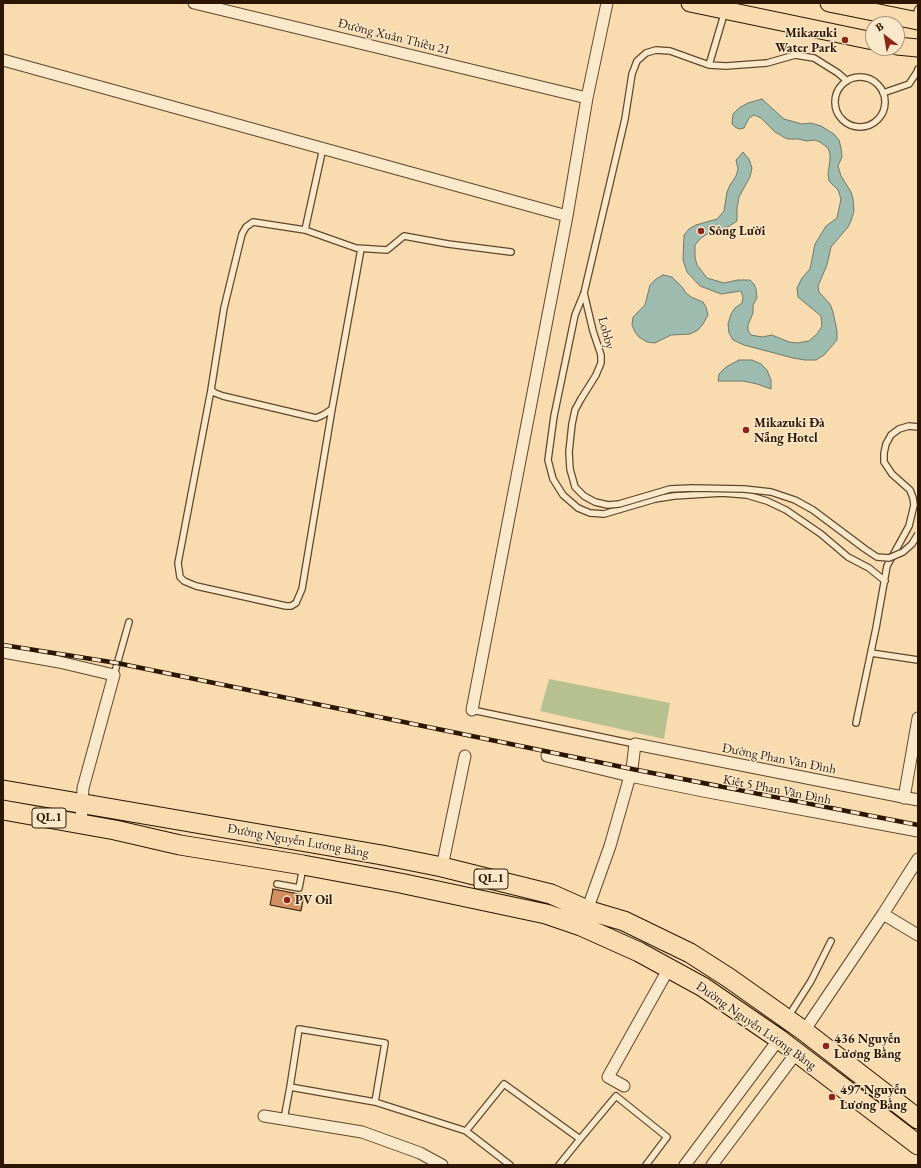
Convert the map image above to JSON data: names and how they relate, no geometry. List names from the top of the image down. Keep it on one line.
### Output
{"streets":{"highway":["QL.1","Đường Nguyễn Lương Bằng"],"street":["Đường Xuân Thiều 21","Đường Phan Văn Đình","Kiệt 5 Phan Văn Đình"],"lane":["Lobby"]},"crossings":[["QL.1","Đường Nguyễn Lương Bằng"]],"places":["Mikazuki Water Park","Sông Lười","Mikazuki Đà Nẵng Hotel","PV Oil","436 Nguyễn Lương Bằng","497 Nguyễn Lương Bằng"],"north":"top left"}
